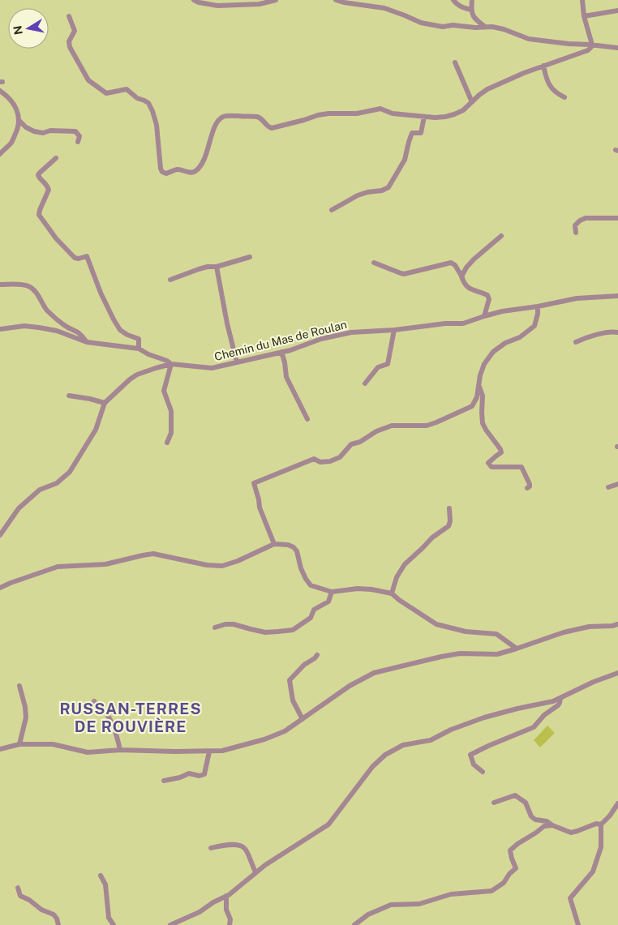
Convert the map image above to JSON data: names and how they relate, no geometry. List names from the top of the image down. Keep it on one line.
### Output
{"streets":{"street":["Chemin du Mas de Roulan"]},"districts":["RUSSAN-TERRES DE ROUVIÈRE"],"north":"left"}
